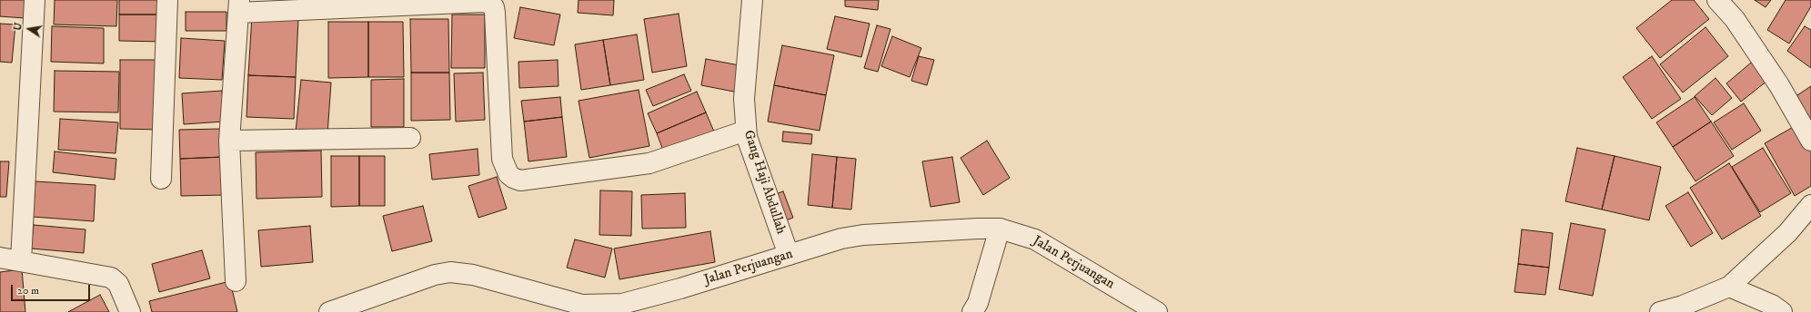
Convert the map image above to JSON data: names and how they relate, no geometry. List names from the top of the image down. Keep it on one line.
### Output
{"streets":{"street":["Gang Haji Abdullah","Jalan Perjuangan"]},"crossings":[["Gang Haji Abdullah","Jalan Perjuangan"]],"scale_bar":"20 m","north":"left"}
